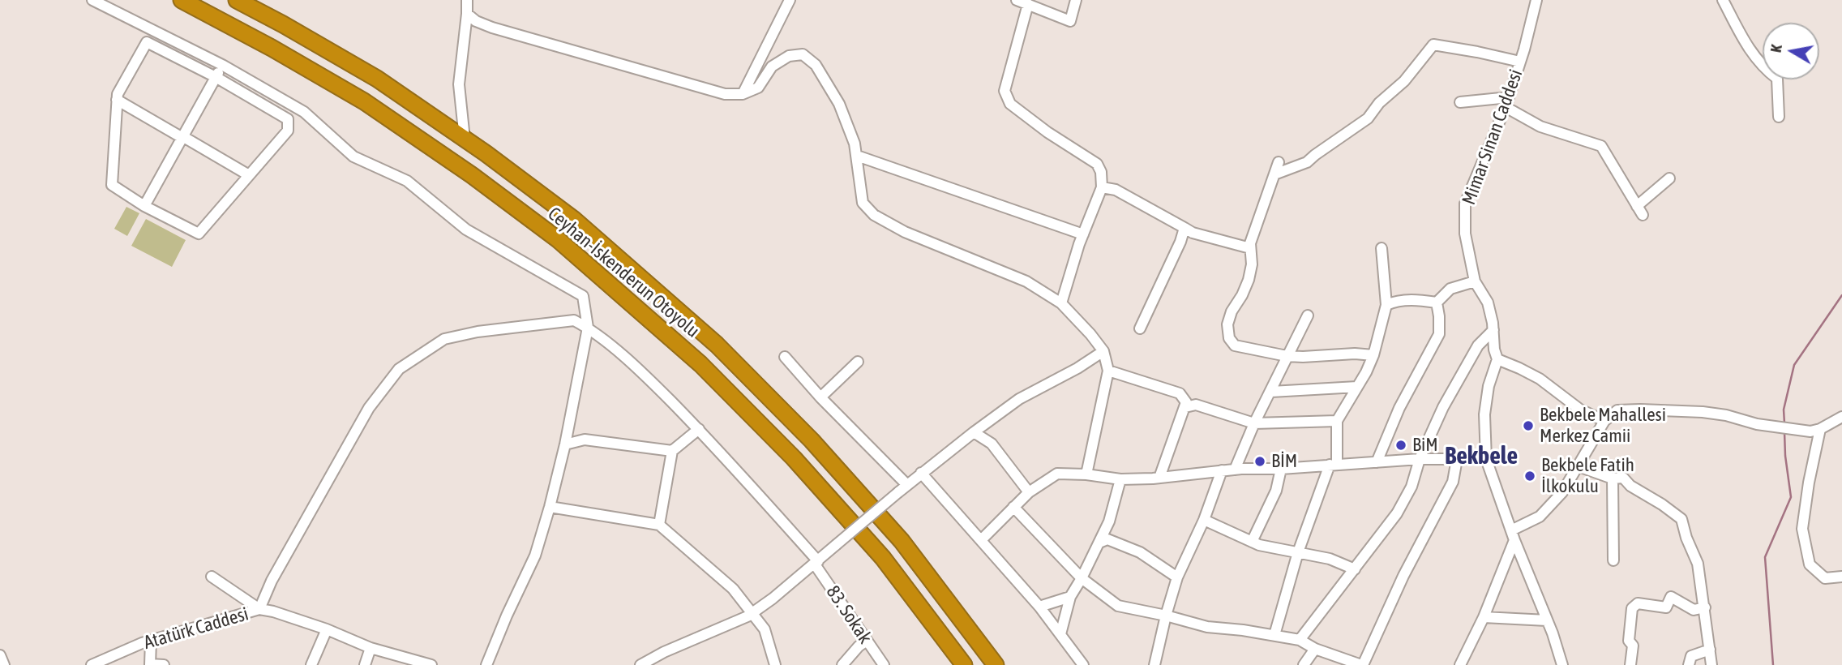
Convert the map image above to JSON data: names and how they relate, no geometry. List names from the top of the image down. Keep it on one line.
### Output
{"streets":{"highway":["Ceyhan-İskenderun Otoyolu"],"street":["Mimar Sinan Caddesi","83. Sokak","Atatürk Caddesi"]},"districts":["Bekbele"],"places":["Bekbele Mahallesi Merkez Camii","BiM","BİM","Bekbele Fatih İlkokulu"],"north":"left"}
